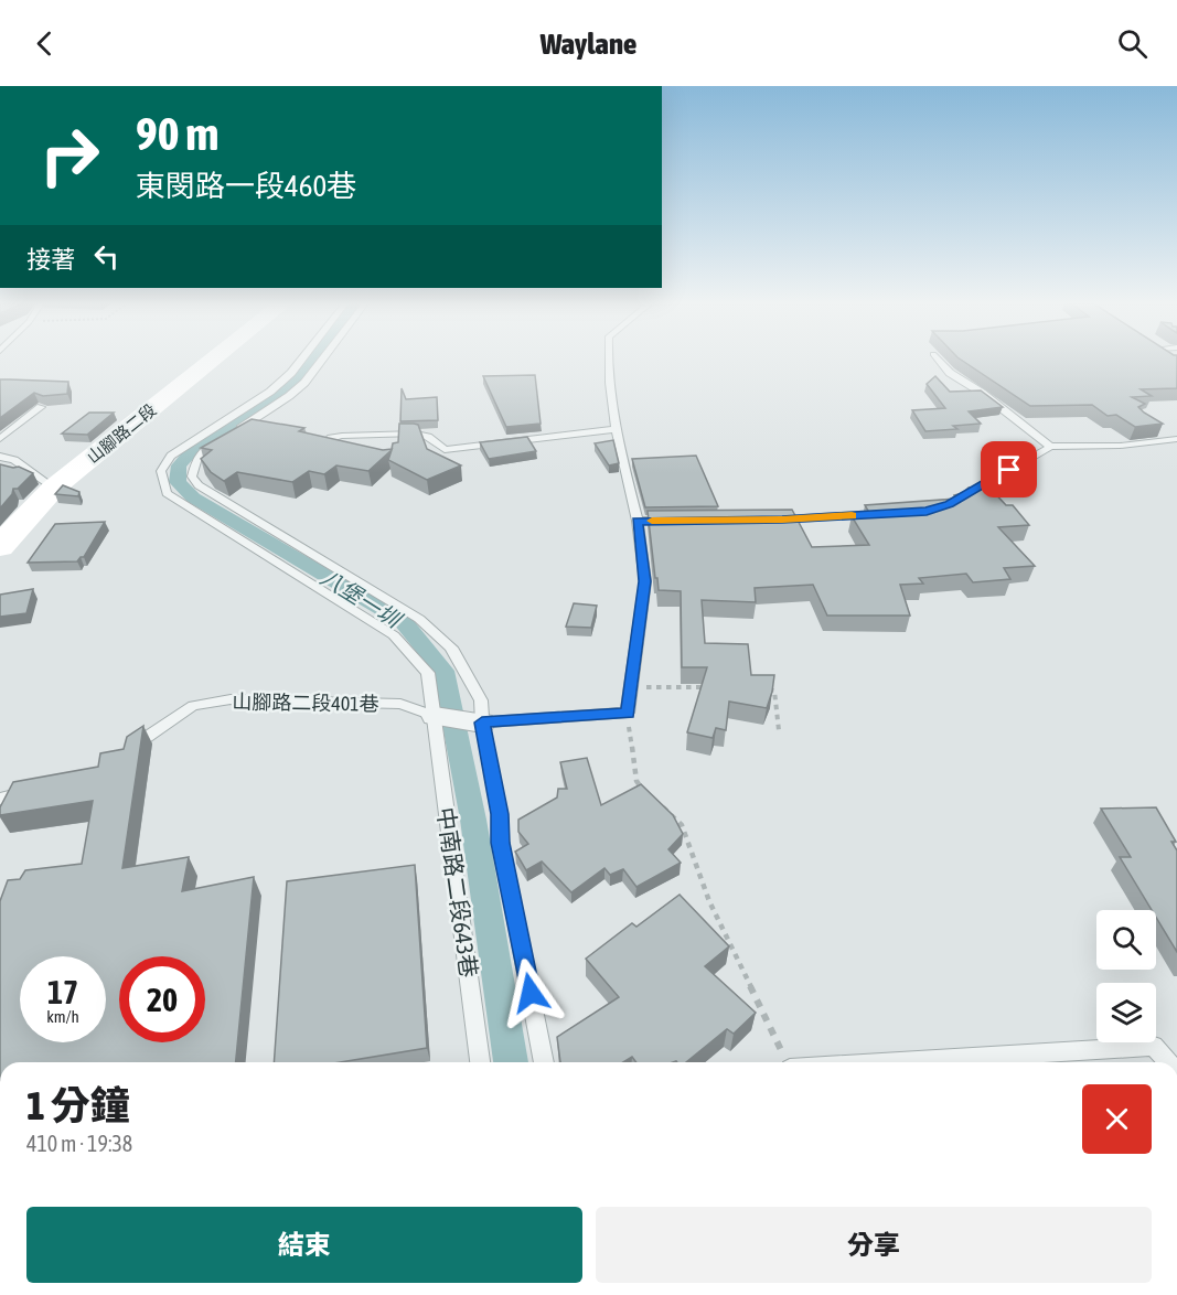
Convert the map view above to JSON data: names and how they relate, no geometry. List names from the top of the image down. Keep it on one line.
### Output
{"streets":{"main road":["山腳路二段"],"lane":["山腳路二段401巷","中南路二段643巷"]},"crossings":[["山腳路二段401巷","中南路二段643巷"]],"water":["八堡一圳"],"page":{"header":"Waylane","turn":["90 m","東閔路一段460巷"],"then":"接著","speed":"17 km/h","limit":"20","heading":["1 分鐘","410 m · 19:38"],"buttons":["結束","分享"]}}
